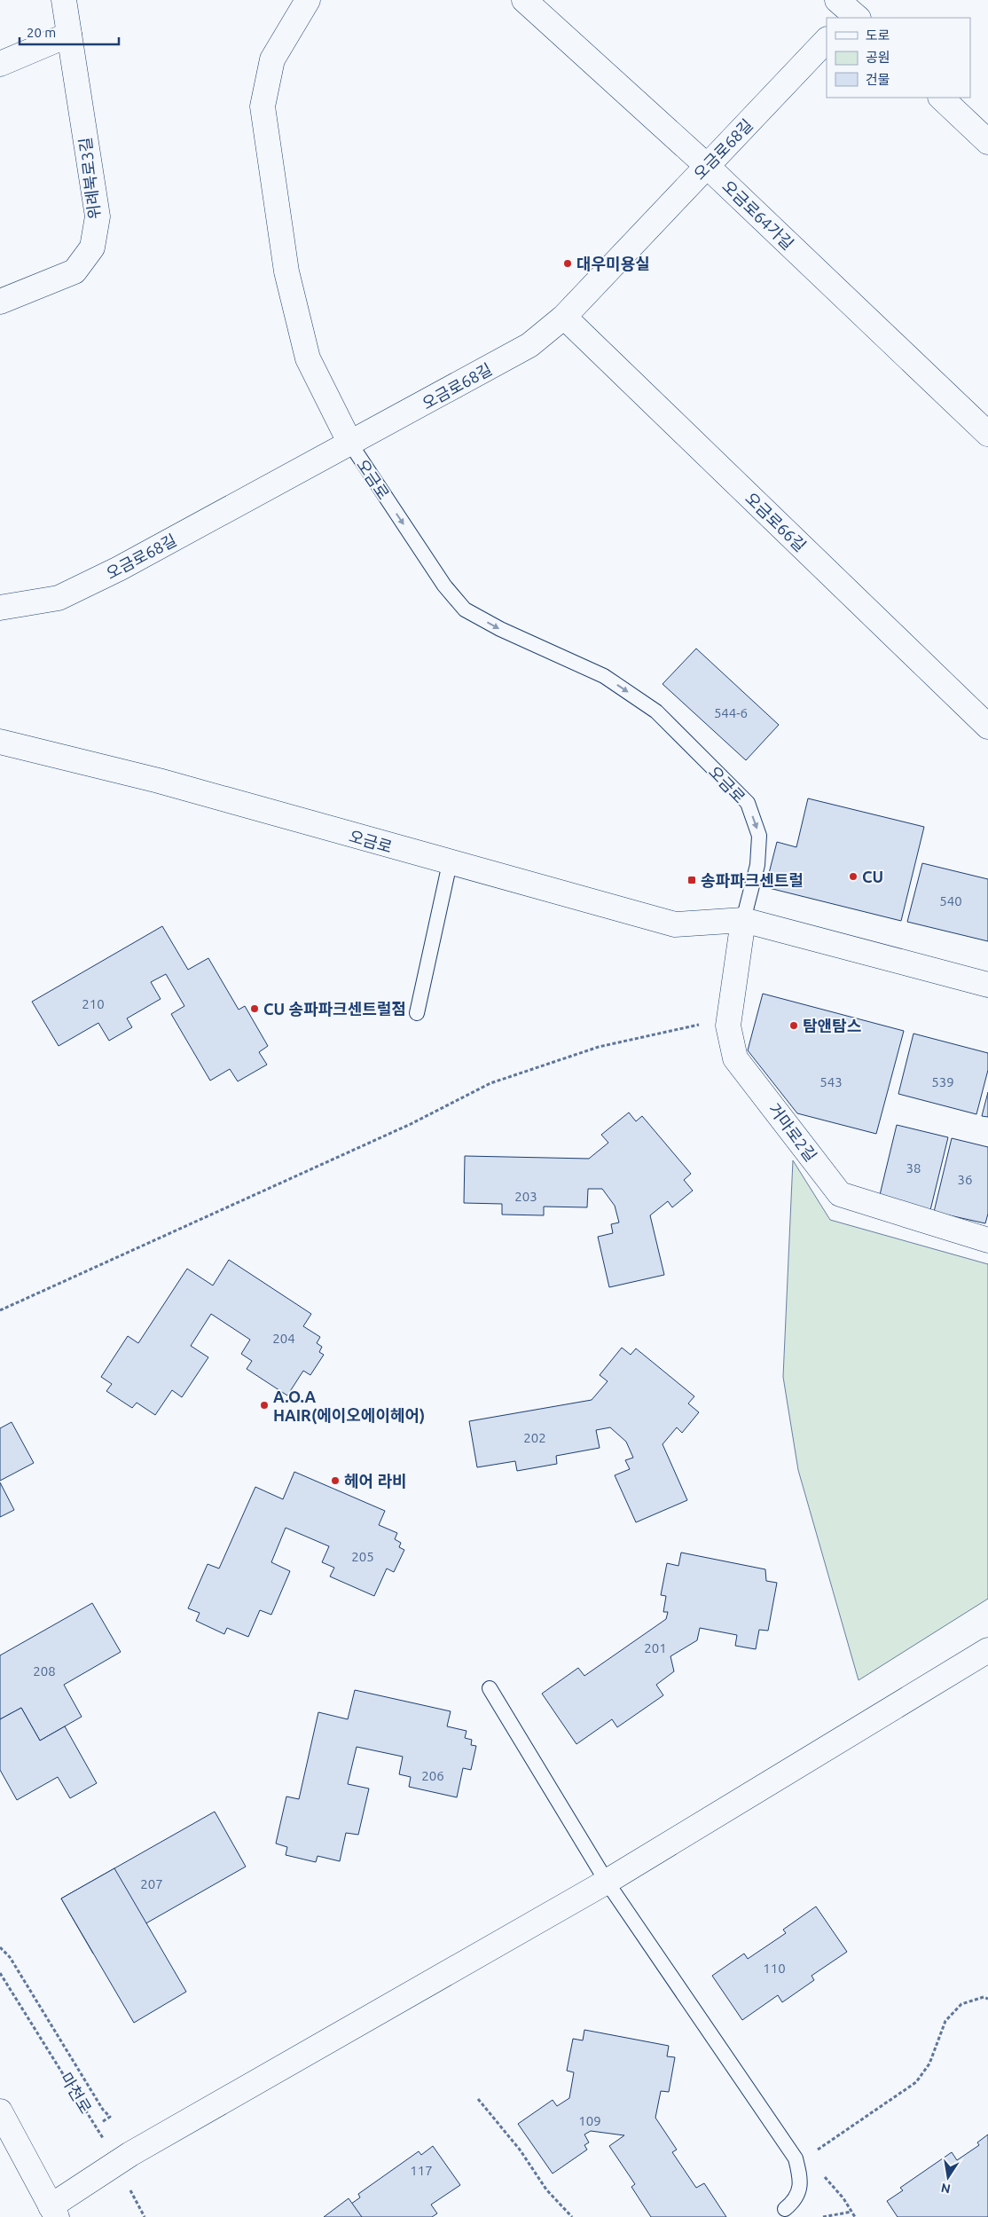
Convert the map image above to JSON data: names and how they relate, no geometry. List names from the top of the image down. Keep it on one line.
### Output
{"streets":{"street":["오금로68길","위례북로3길","오금로64가길","오금로","오금로66길","거마로2길"],"path":["마천로"]},"crossings":[["오금로68길","오금로64가길"],["오금로68길","오금로"],["오금로68길","오금로66길"],["오금로","거마로2길"]],"one_way":["오금로"],"places":{"other":["대우미용실","CU","CU 송파파크센트럴점","탐앤탐스","A.O.A HAIR(에이오에이헤어)","헤어 라비"],"transit":["송파파크센트럴"]},"house_numbers":["544-6","540","210","543","539","38","36","203","204","202","205","201","208","206","207","110","109","117"],"legend":["도로","공원","건물"],"scale_bar":"20 m","north":"bottom"}
